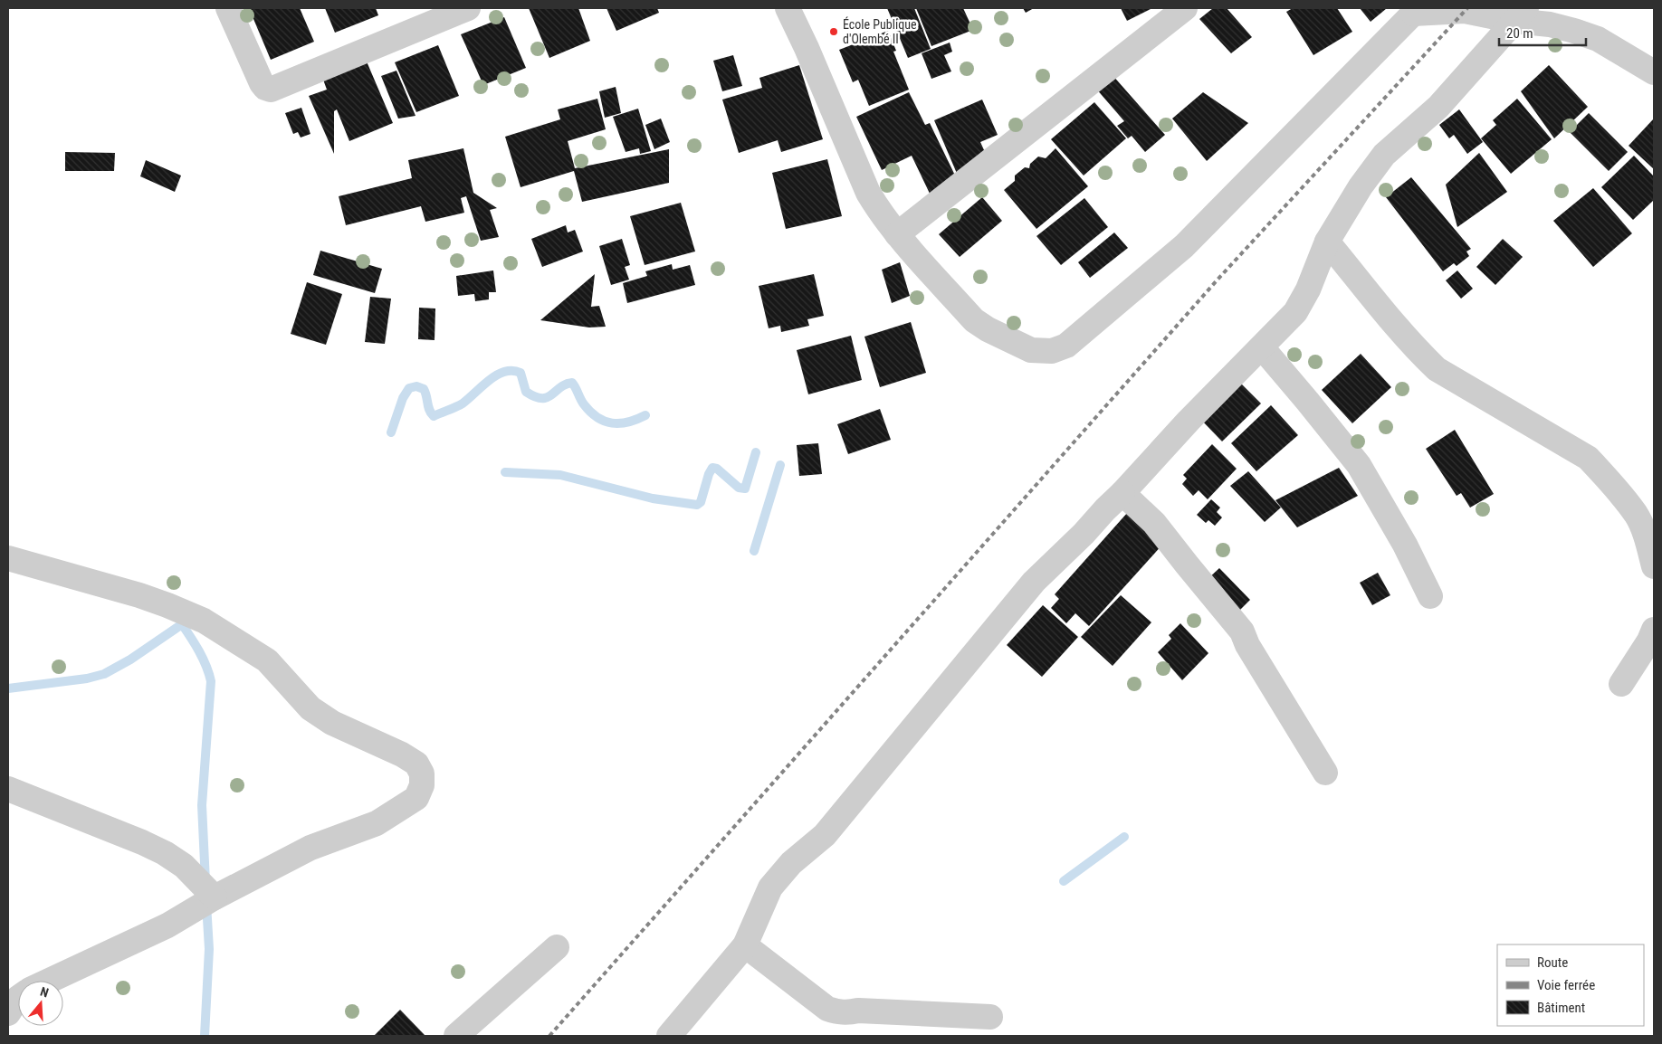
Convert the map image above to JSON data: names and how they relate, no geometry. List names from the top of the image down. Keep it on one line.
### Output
{"places":["École Publique d'Olembé II"],"legend":["Route","Voie ferrée","Bâtiment"],"scale_bar":"20 m","north":"top"}
